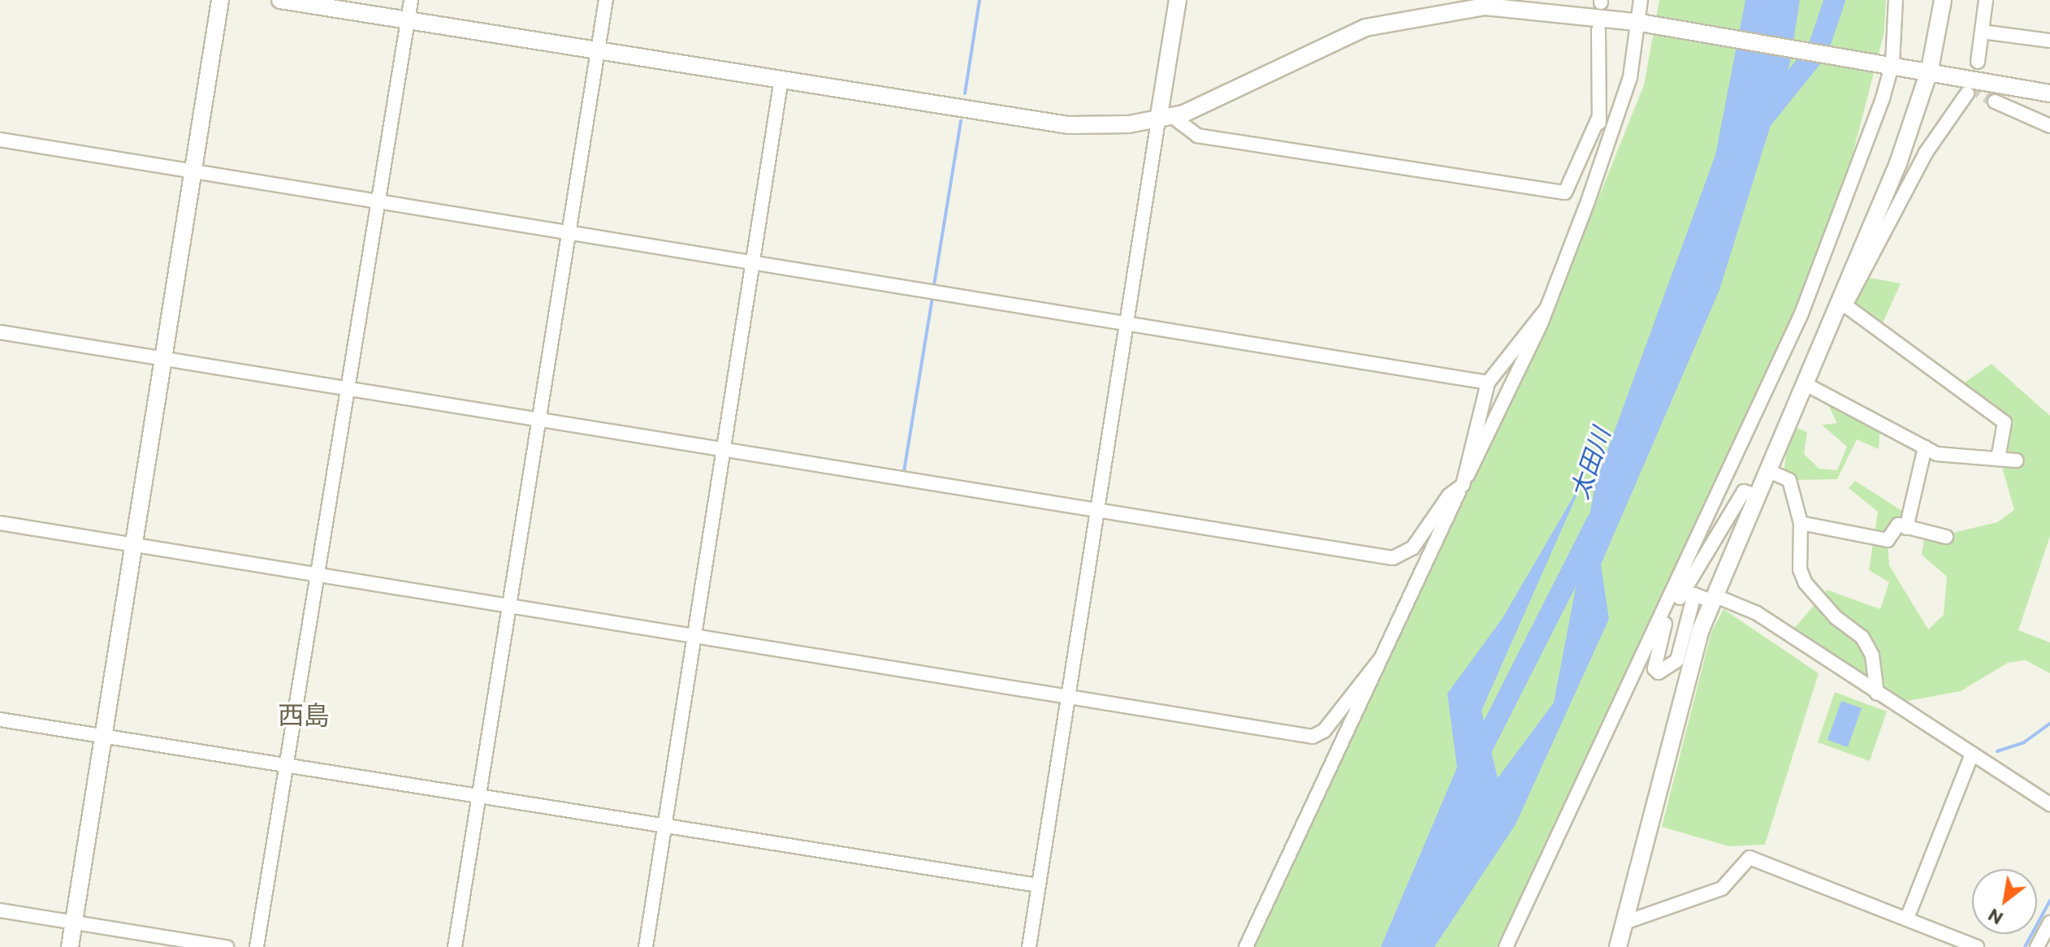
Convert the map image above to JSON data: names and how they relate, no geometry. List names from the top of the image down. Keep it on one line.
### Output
{"districts":["西島"],"water":["太田川"],"north":"bottom left"}
